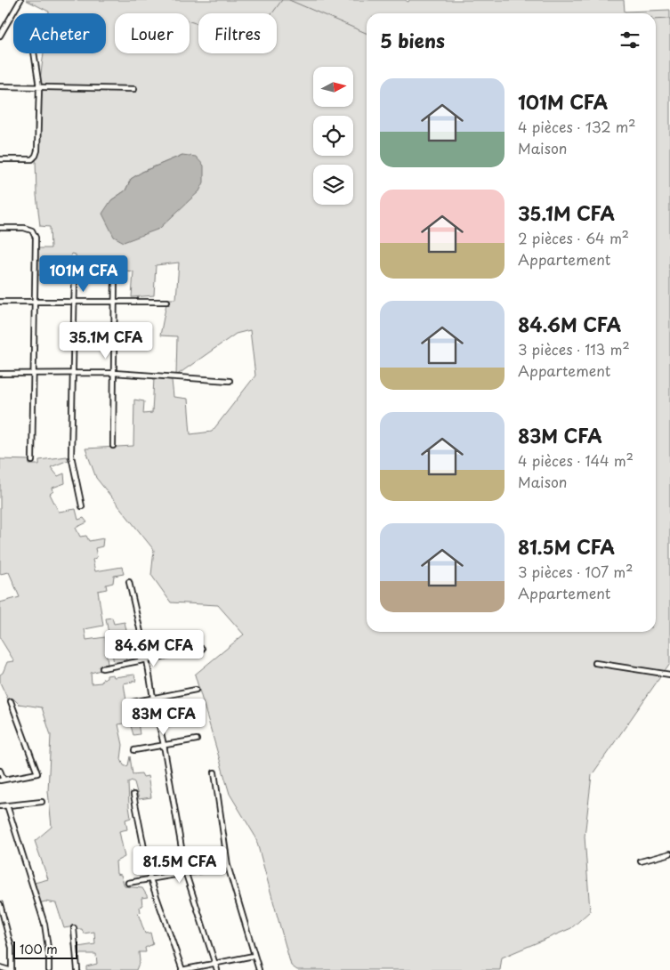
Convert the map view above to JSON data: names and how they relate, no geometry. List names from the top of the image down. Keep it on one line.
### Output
{"scale_bar":"100 m","north":"right","page":{"chip":["Acheter","Louer","Filtres"],"heading":"5 biens","list":[{"name":"101M CFA","note":"4 pièces · 132 m² · Maison"},{"name":"35.1M CFA","note":"2 pièces · 64 m² · Appartement"},{"name":"84.6M CFA","note":"3 pièces · 113 m² · Appartement"},{"name":"83M CFA","note":"4 pièces · 144 m² · Maison"},{"name":"81.5M CFA","note":"3 pièces · 107 m² · Appartement"}],"price":["101M CFA","35.1M CFA","84.6M CFA","83M CFA","81.5M CFA"],"scale":"100 m"}}
